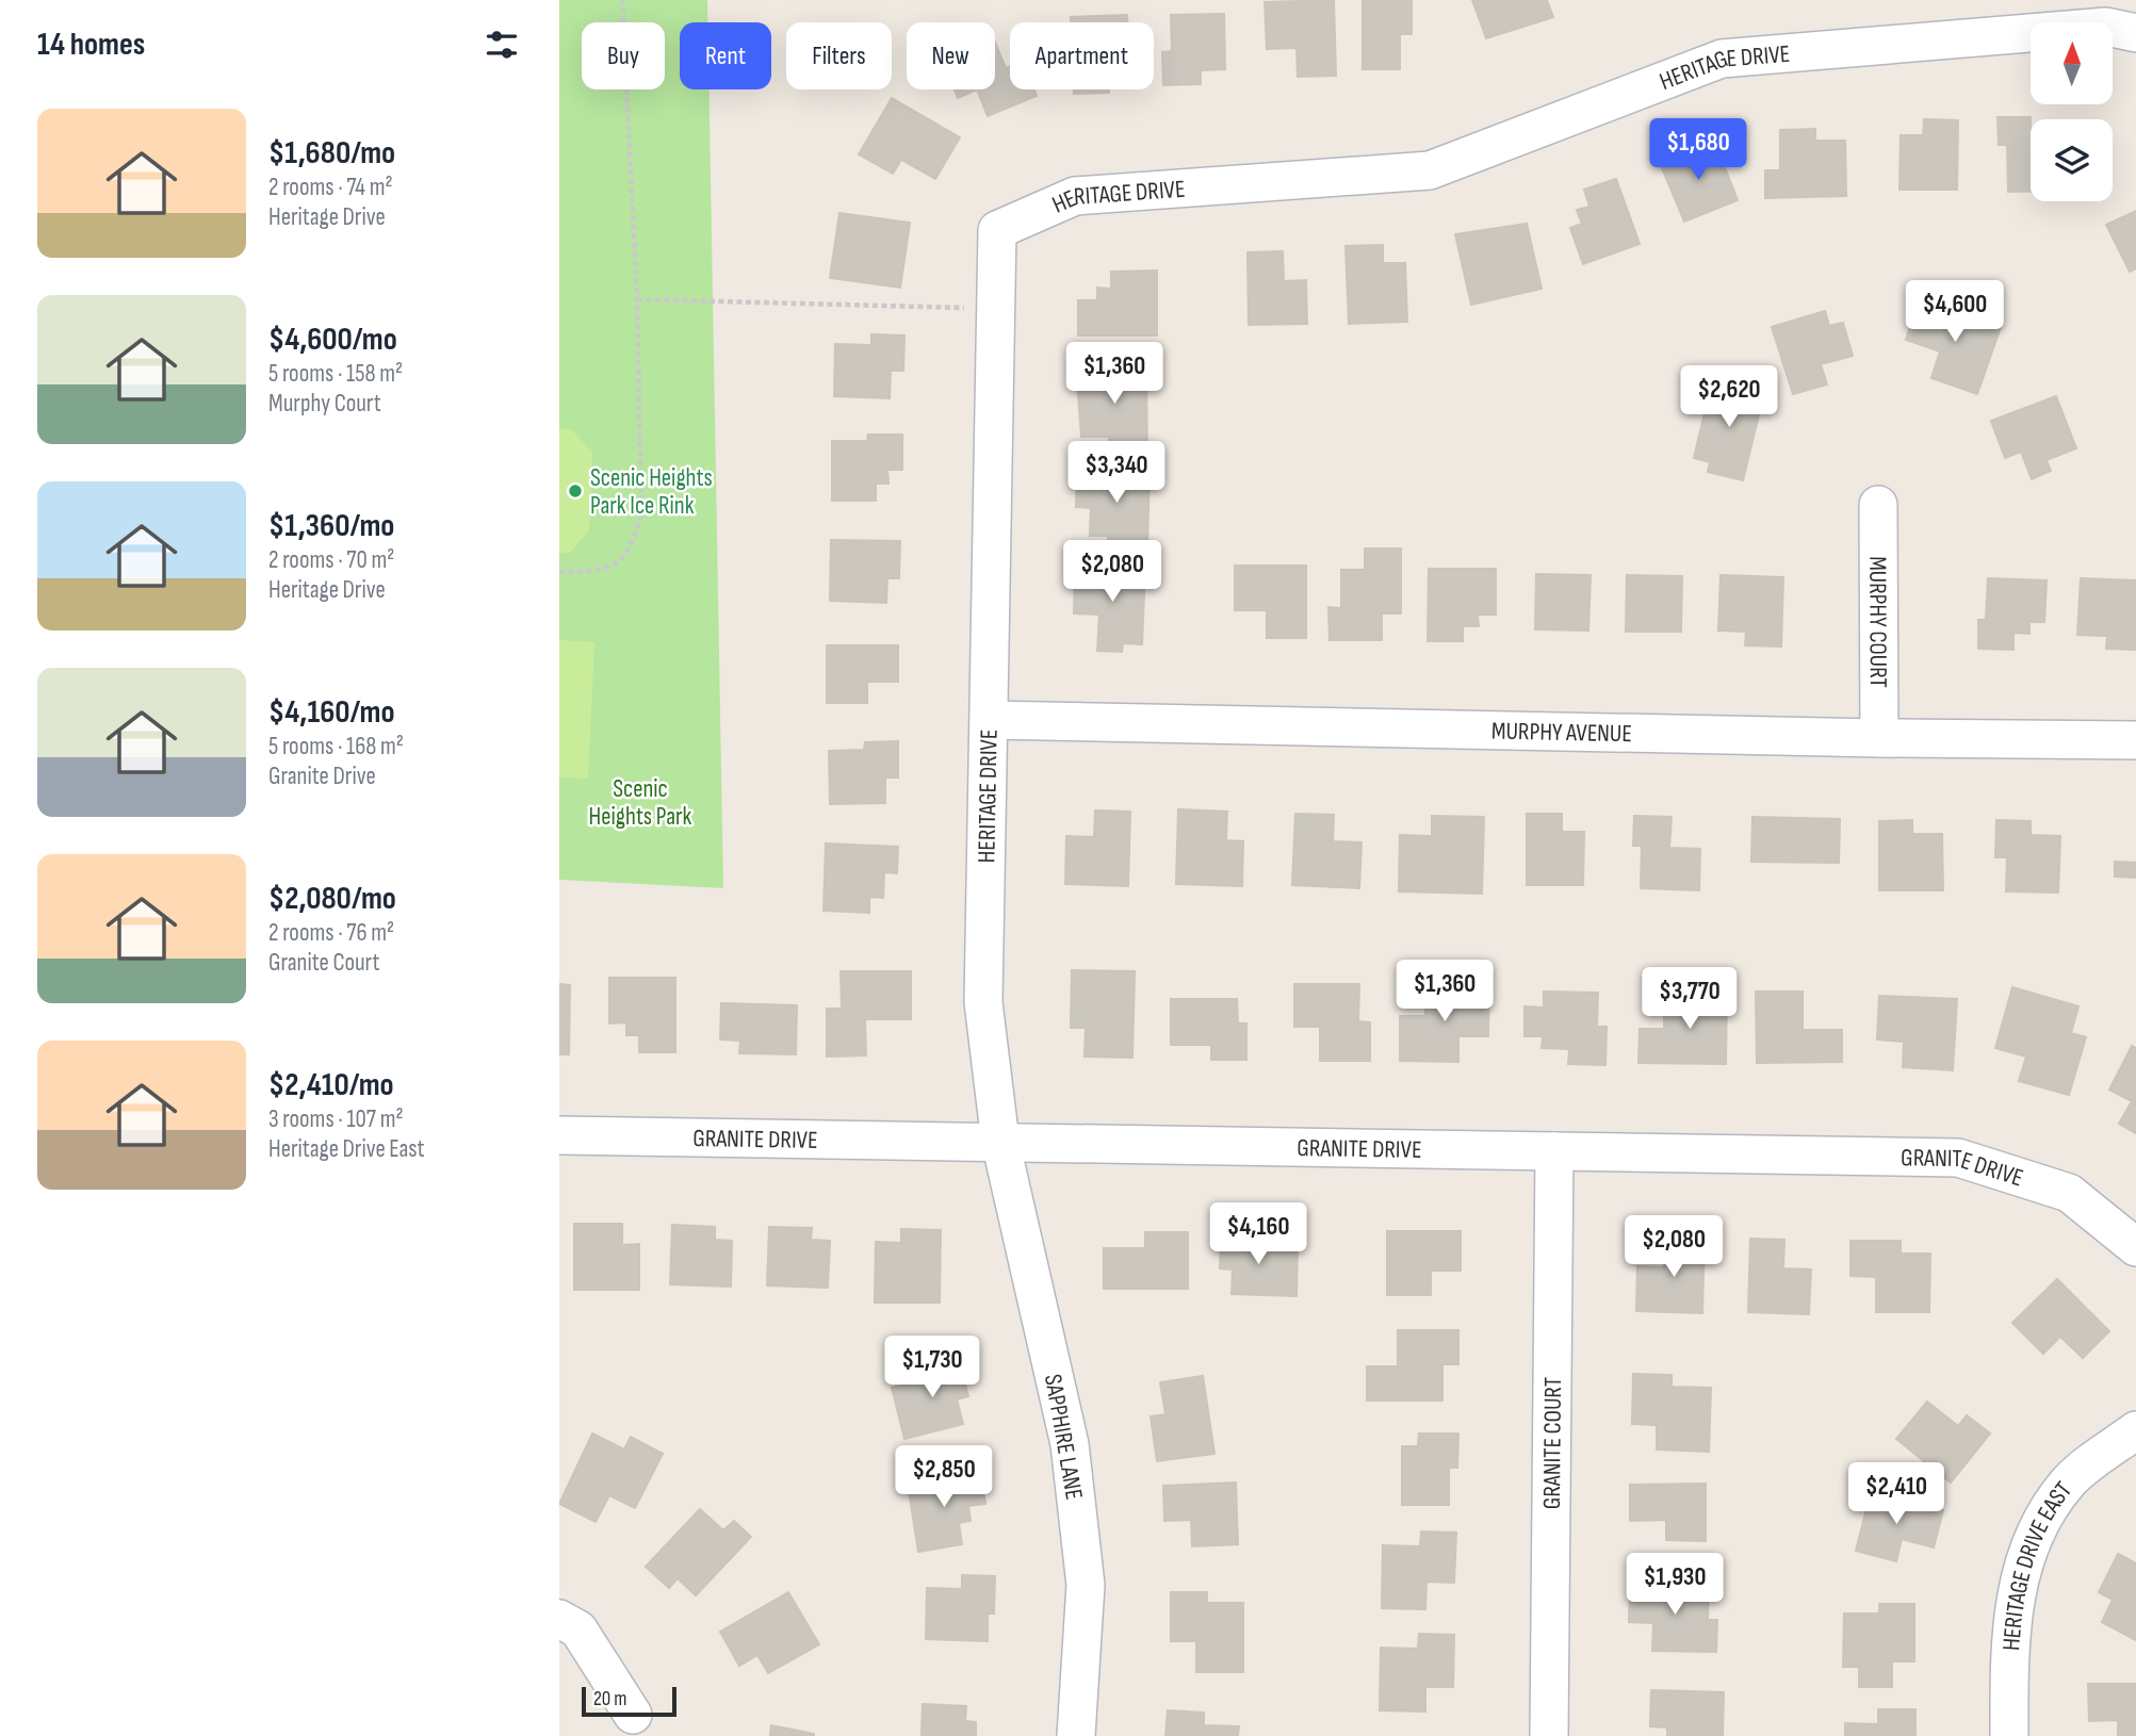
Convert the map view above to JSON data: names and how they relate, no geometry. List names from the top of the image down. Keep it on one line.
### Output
{"streets":{"street":["HERITAGE DRIVE","MURPHY COURT","MURPHY AVENUE","GRANITE DRIVE","SAPPHIRE LANE","GRANITE COURT","HERITAGE DRIVE EAST"]},"crossings":[["HERITAGE DRIVE","MURPHY AVENUE"],["HERITAGE DRIVE","GRANITE DRIVE"],["HERITAGE DRIVE","SAPPHIRE LANE"],["MURPHY COURT","MURPHY AVENUE"],["GRANITE DRIVE","SAPPHIRE LANE"],["GRANITE DRIVE","GRANITE COURT"]],"parks":["Scenic Heights Park"],"places":["Scenic Heights Park Ice Rink"],"scale_bar":"20 m","north":"top","page":{"heading":"14 homes","chip":["Buy","Rent","Filters","New","Apartment"],"list":[{"name":"$1,680/mo","note":"2 rooms · 74 m² · Heritage Drive"},{"name":"$4,600/mo","note":"5 rooms · 158 m² · Murphy Court"},{"name":"$1,360/mo","note":"2 rooms · 70 m² · Heritage Drive"},{"name":"$4,160/mo","note":"5 rooms · 168 m² · Granite Drive"},{"name":"$2,080/mo","note":"2 rooms · 76 m² · Granite Court"},{"name":"$2,410/mo","note":"3 rooms · 107 m² · Heritage Drive East"}],"price":["$1,680","$4,600","$1,360","$2,620","$3,340","$2,080","$1,360","$3,770","$4,160","$2,080","$1,730","$2,850","$2,410","$1,930"],"scale":"20 m"}}
